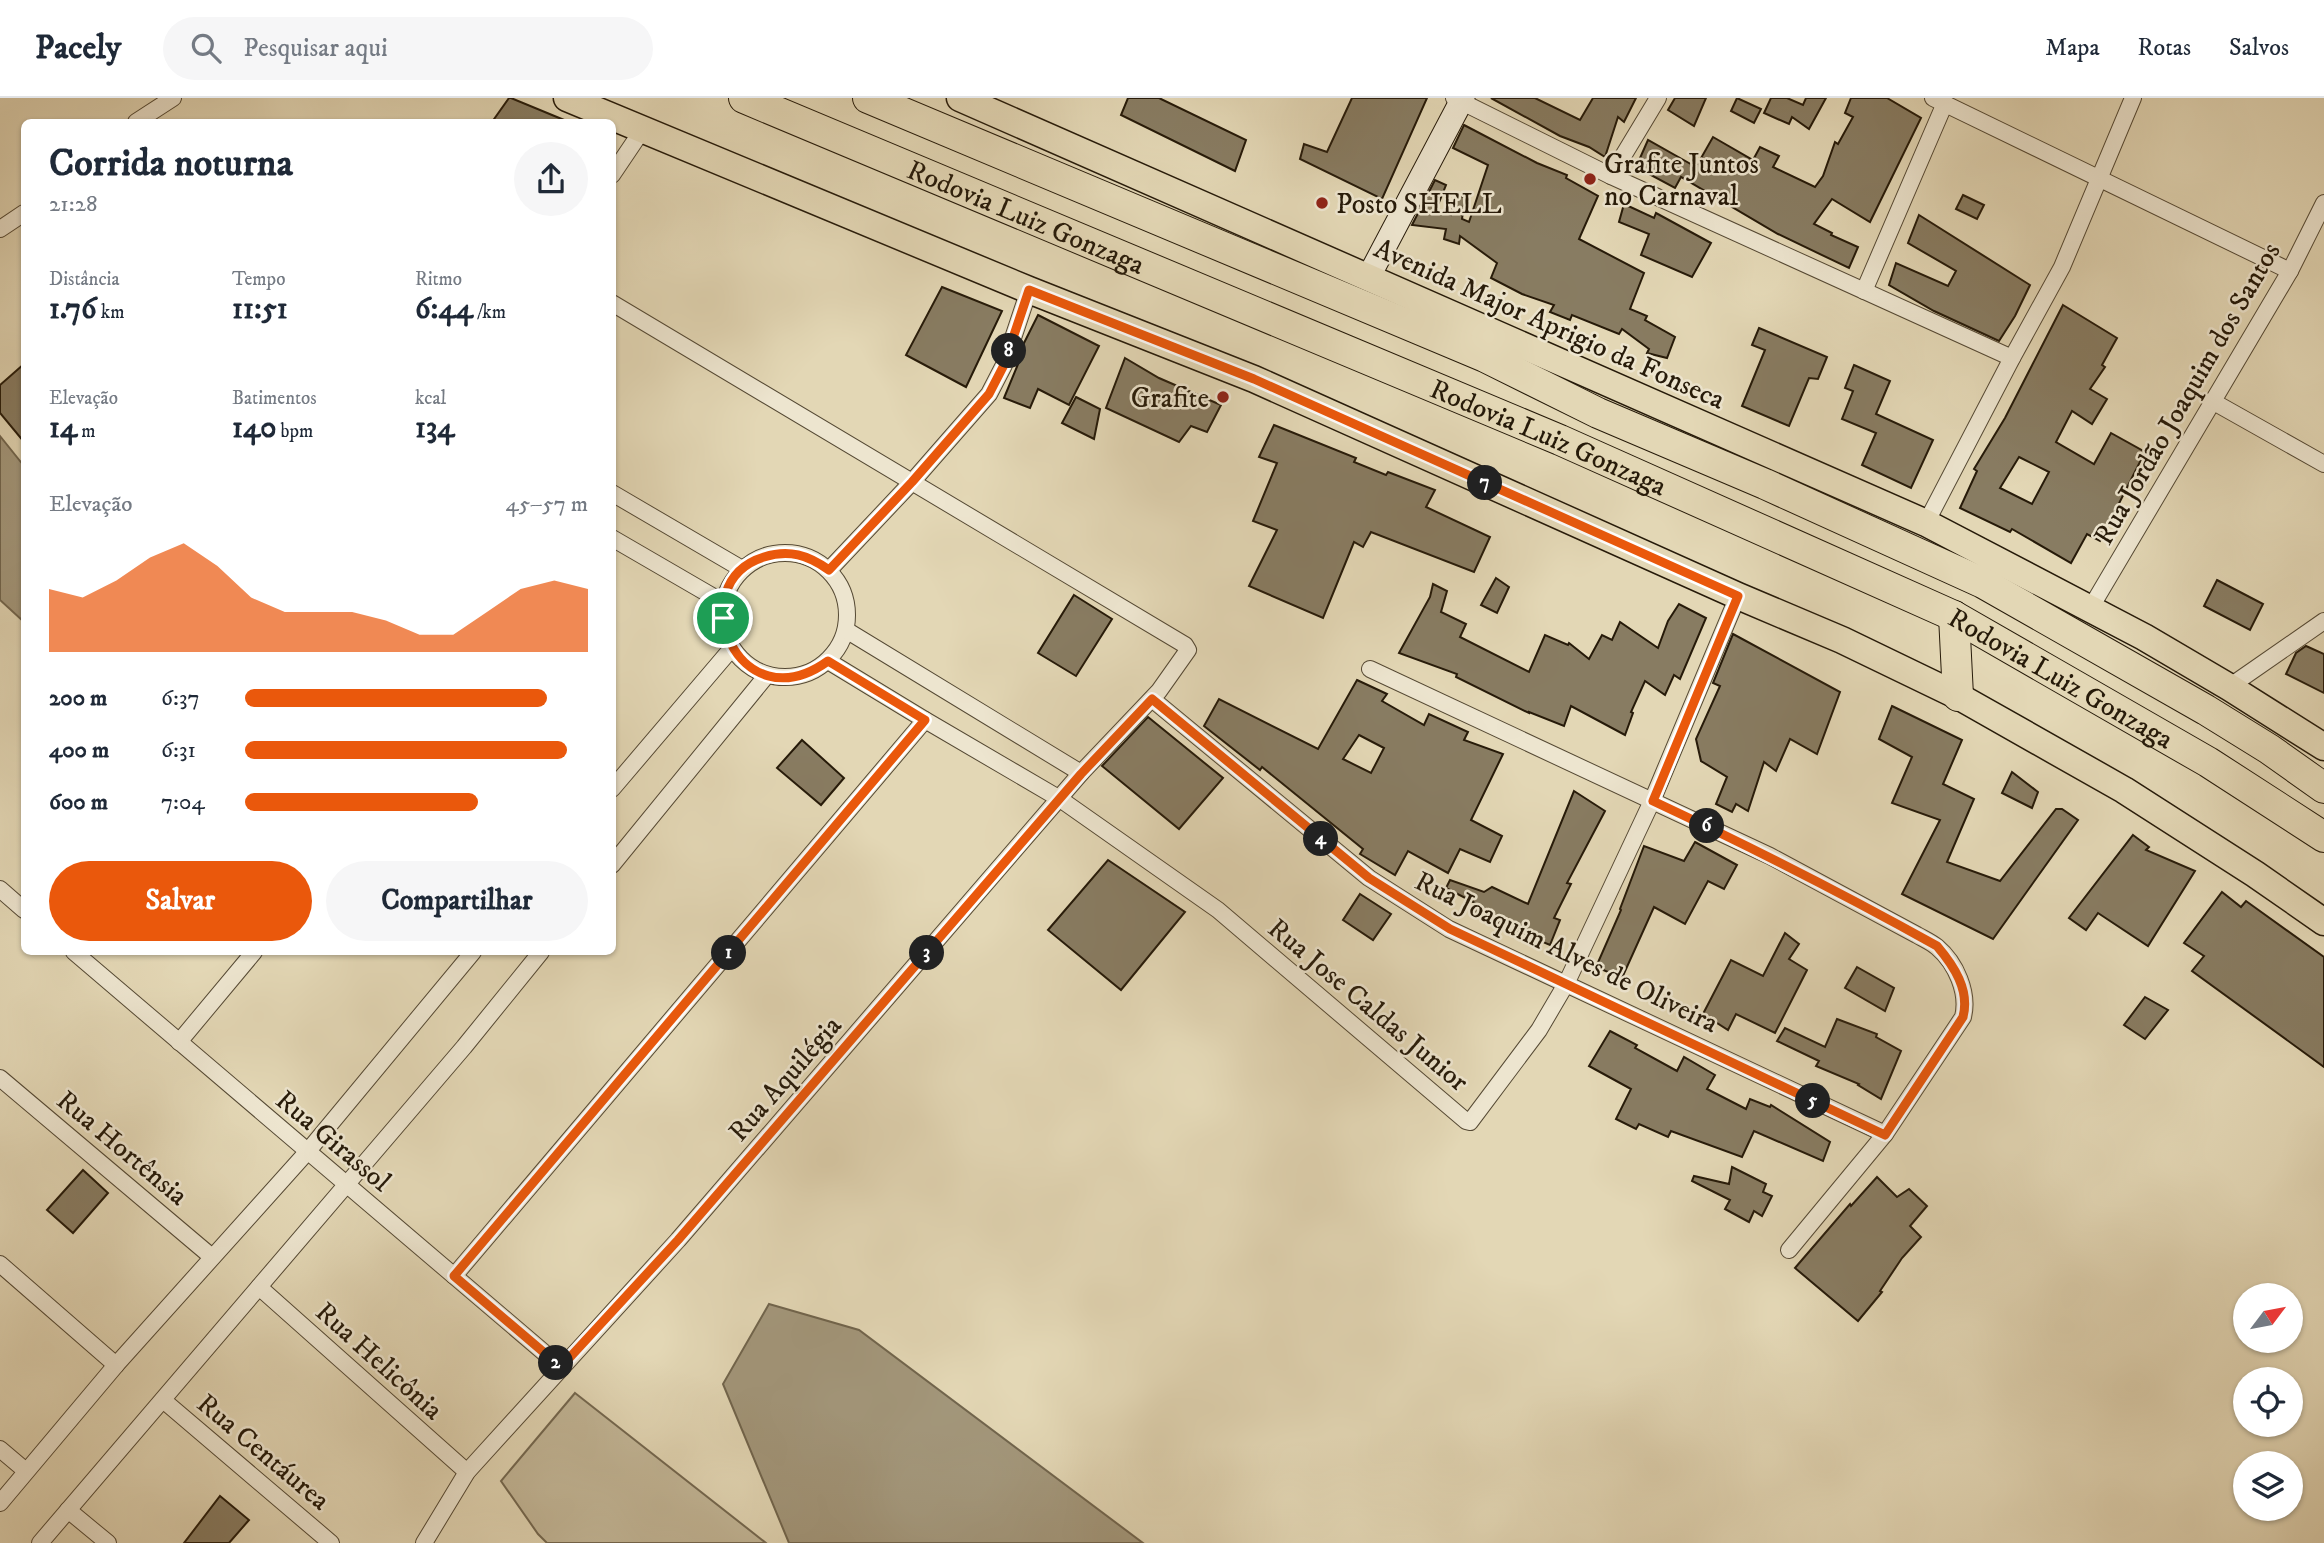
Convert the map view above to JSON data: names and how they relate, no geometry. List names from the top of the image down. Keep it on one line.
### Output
{"streets":{"highway":["Rodovia Luiz Gonzaga"],"main road":["Avenida Major Aprigio da Fonseca"],"street":["Rua Jordão Joaquim dos Santos","Rua Joaquim Alves de Oliveira","Rua Jose Caldas Junior","Rua Aquilégia","Rua Girassol","Rua Hortênsia","Rua Helicônia","Rua Centáurea"]},"crossings":[["Avenida Major Aprigio da Fonseca","Rua Jordão Joaquim dos Santos"],["Rua Joaquim Alves de Oliveira","Rua Jose Caldas Junior"],["Rua Joaquim Alves de Oliveira","Rua Aquilégia"],["Rua Jose Caldas Junior","Rua Aquilégia"],["Rua Aquilégia","Rua Girassol"],["Rua Aquilégia","Rua Helicônia"]],"places":["Grafite Juntos no Carnaval","Posto SHELL","Grafite"],"north":"top right","page":{"header":"Pacely","search":"Pesquisar aqui","nav":["Mapa","Rotas","Salvos"],"heading":["Corrida noturna","21:28"],"stats":[["Distância","1.76 km"],["Tempo","11:51"],["Ritmo","6:44 /km"],["Elevação","14 m"],["Batimentos","140 bpm"],["kcal","134"]],"pins":["8","7","6","4","1","3","5","2"],"chart":["Elevação","45–57 m"],"list":[{"name":"200 m","note":"6:37"},{"name":"400 m","note":"6:31"},{"name":"600 m","note":"7:04"}],"buttons":["Salvar","Compartilhar"]}}
